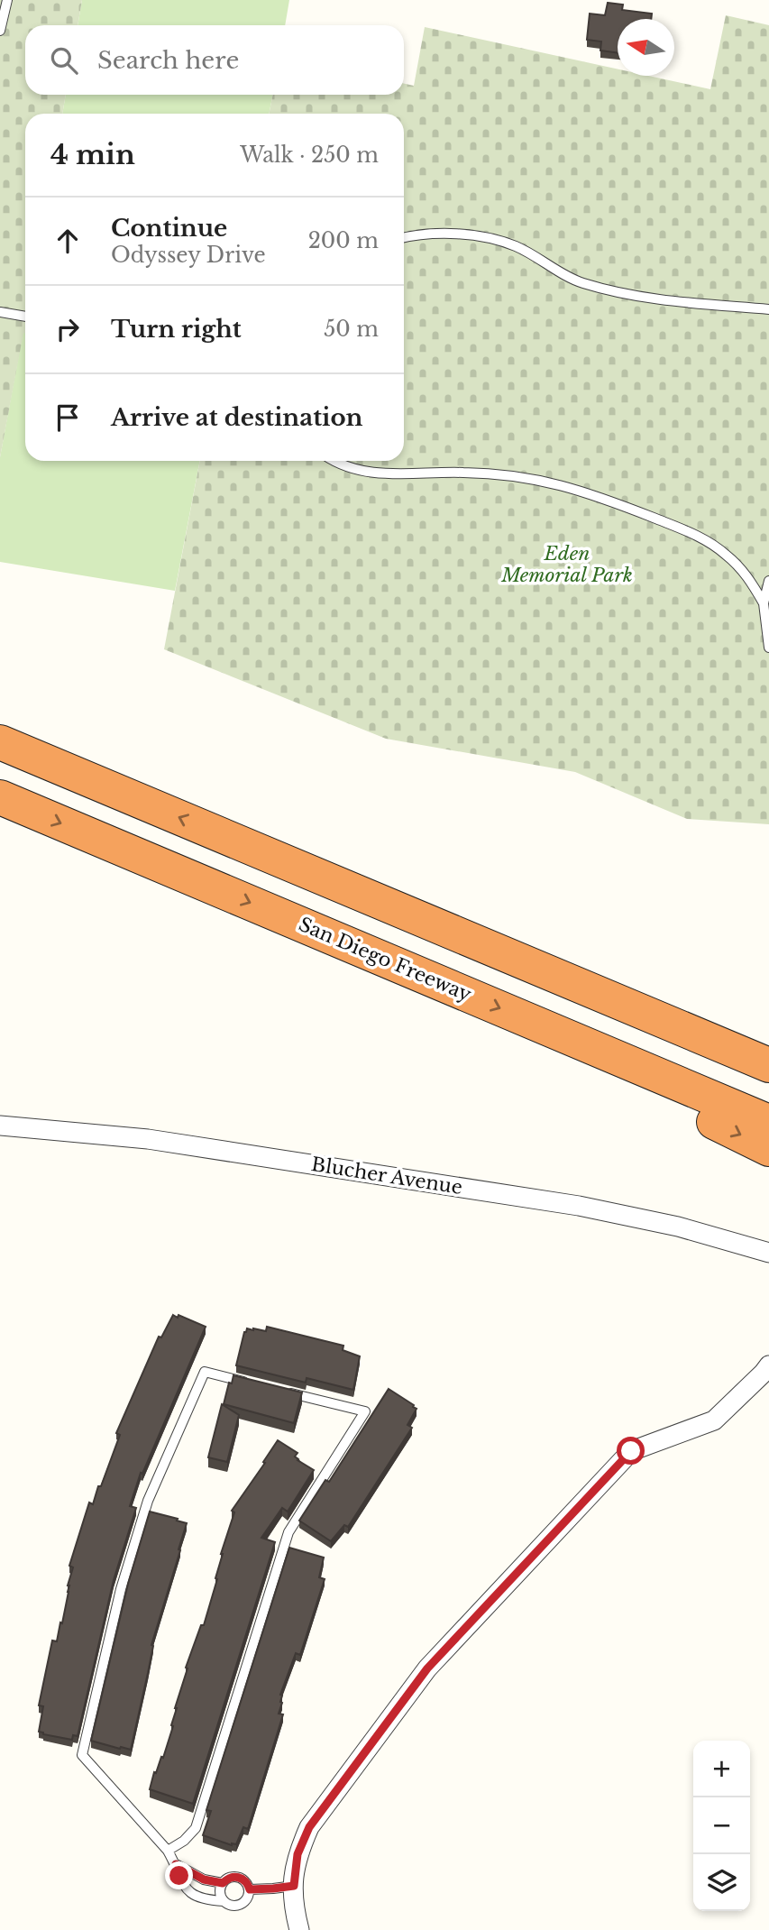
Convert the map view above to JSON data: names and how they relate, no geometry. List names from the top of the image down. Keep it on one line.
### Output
{"streets":{"highway":["San Diego Freeway"],"street":["Blucher Avenue"]},"parks":["Eden Memorial Park"],"north":"left","page":{"search":"Search here","heading":["4 min","Walk · 250 m"],"list":[["Continue","Odyssey Drive","200 m"],["Turn right","50 m"],"Arrive at destination"],"map_buttons":["+","−"]}}
